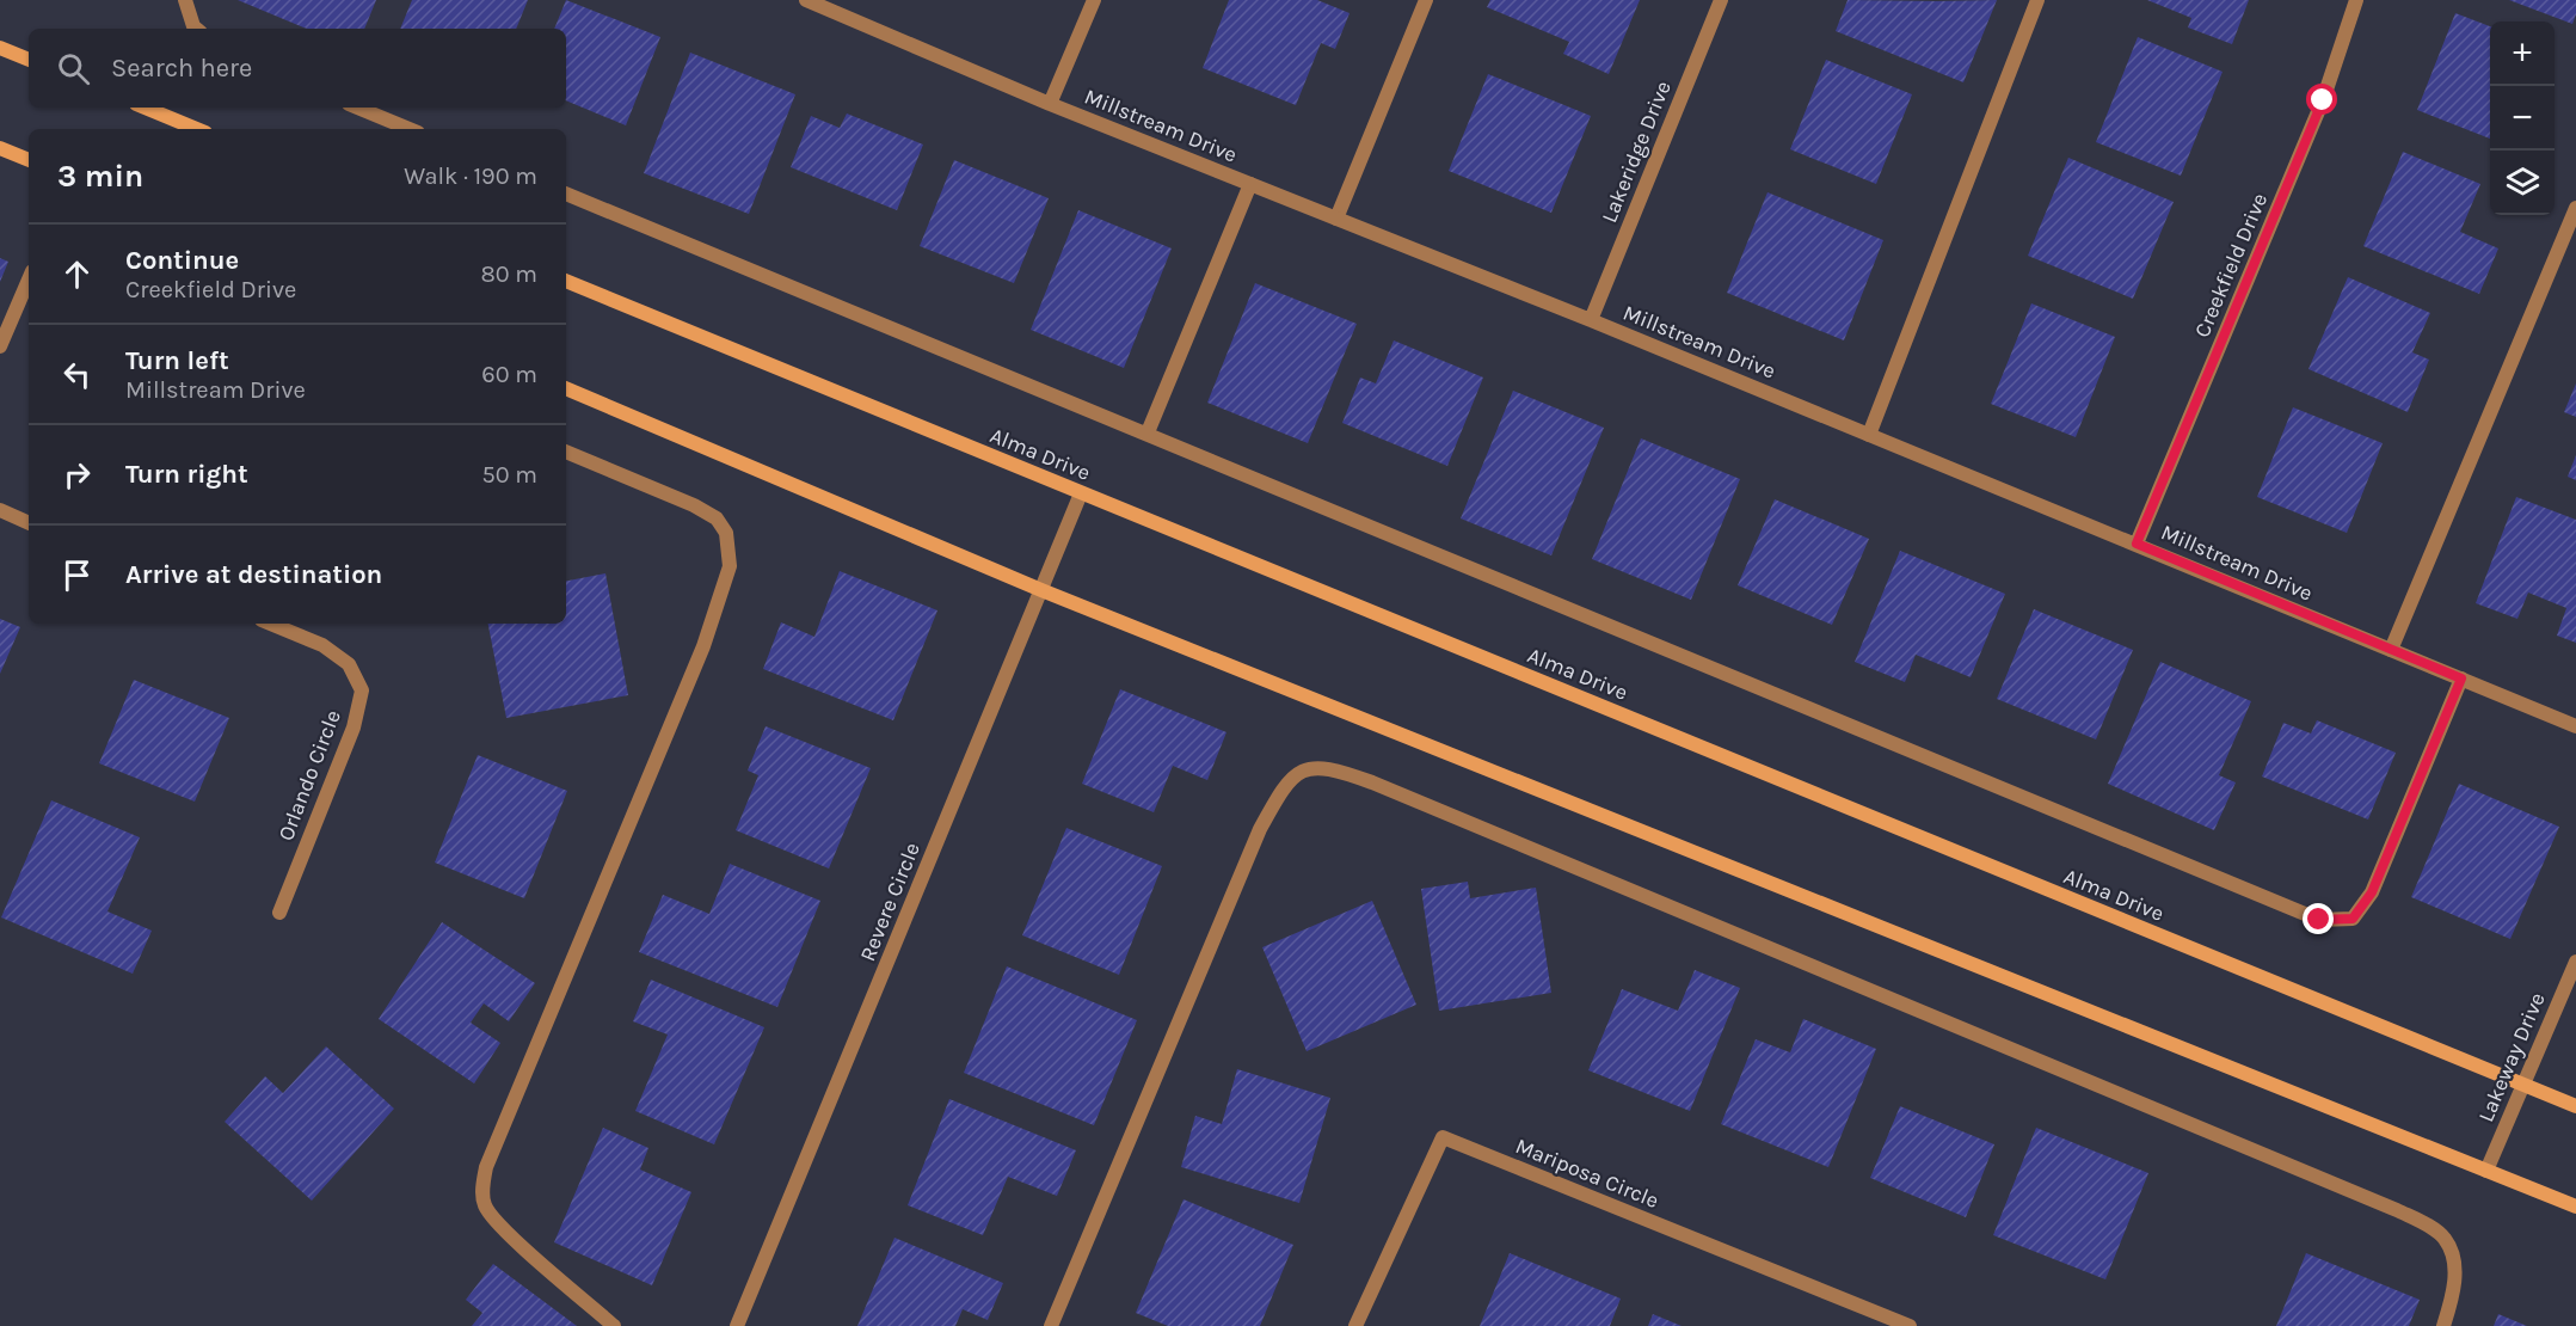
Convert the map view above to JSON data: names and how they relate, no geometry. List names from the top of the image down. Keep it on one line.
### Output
{"streets":{"main road":["Alma Drive"],"street":["Millstream Drive","Lakeridge Drive","Creekfield Drive","Orlando Circle","Revere Circle","Lakeway Drive","Mariposa Circle"]},"crossings":[["Millstream Drive","Lakeridge Drive"],["Millstream Drive","Creekfield Drive"],["Alma Drive","Revere Circle"],["Alma Drive","Lakeway Drive"]],"page":{"map_buttons":["+","−"],"search":"Search here","heading":["3 min","Walk · 190 m"],"list":[["Continue","Creekfield Drive","80 m"],["Turn left","Millstream Drive","60 m"],["Turn right","50 m"],"Arrive at destination"]}}
